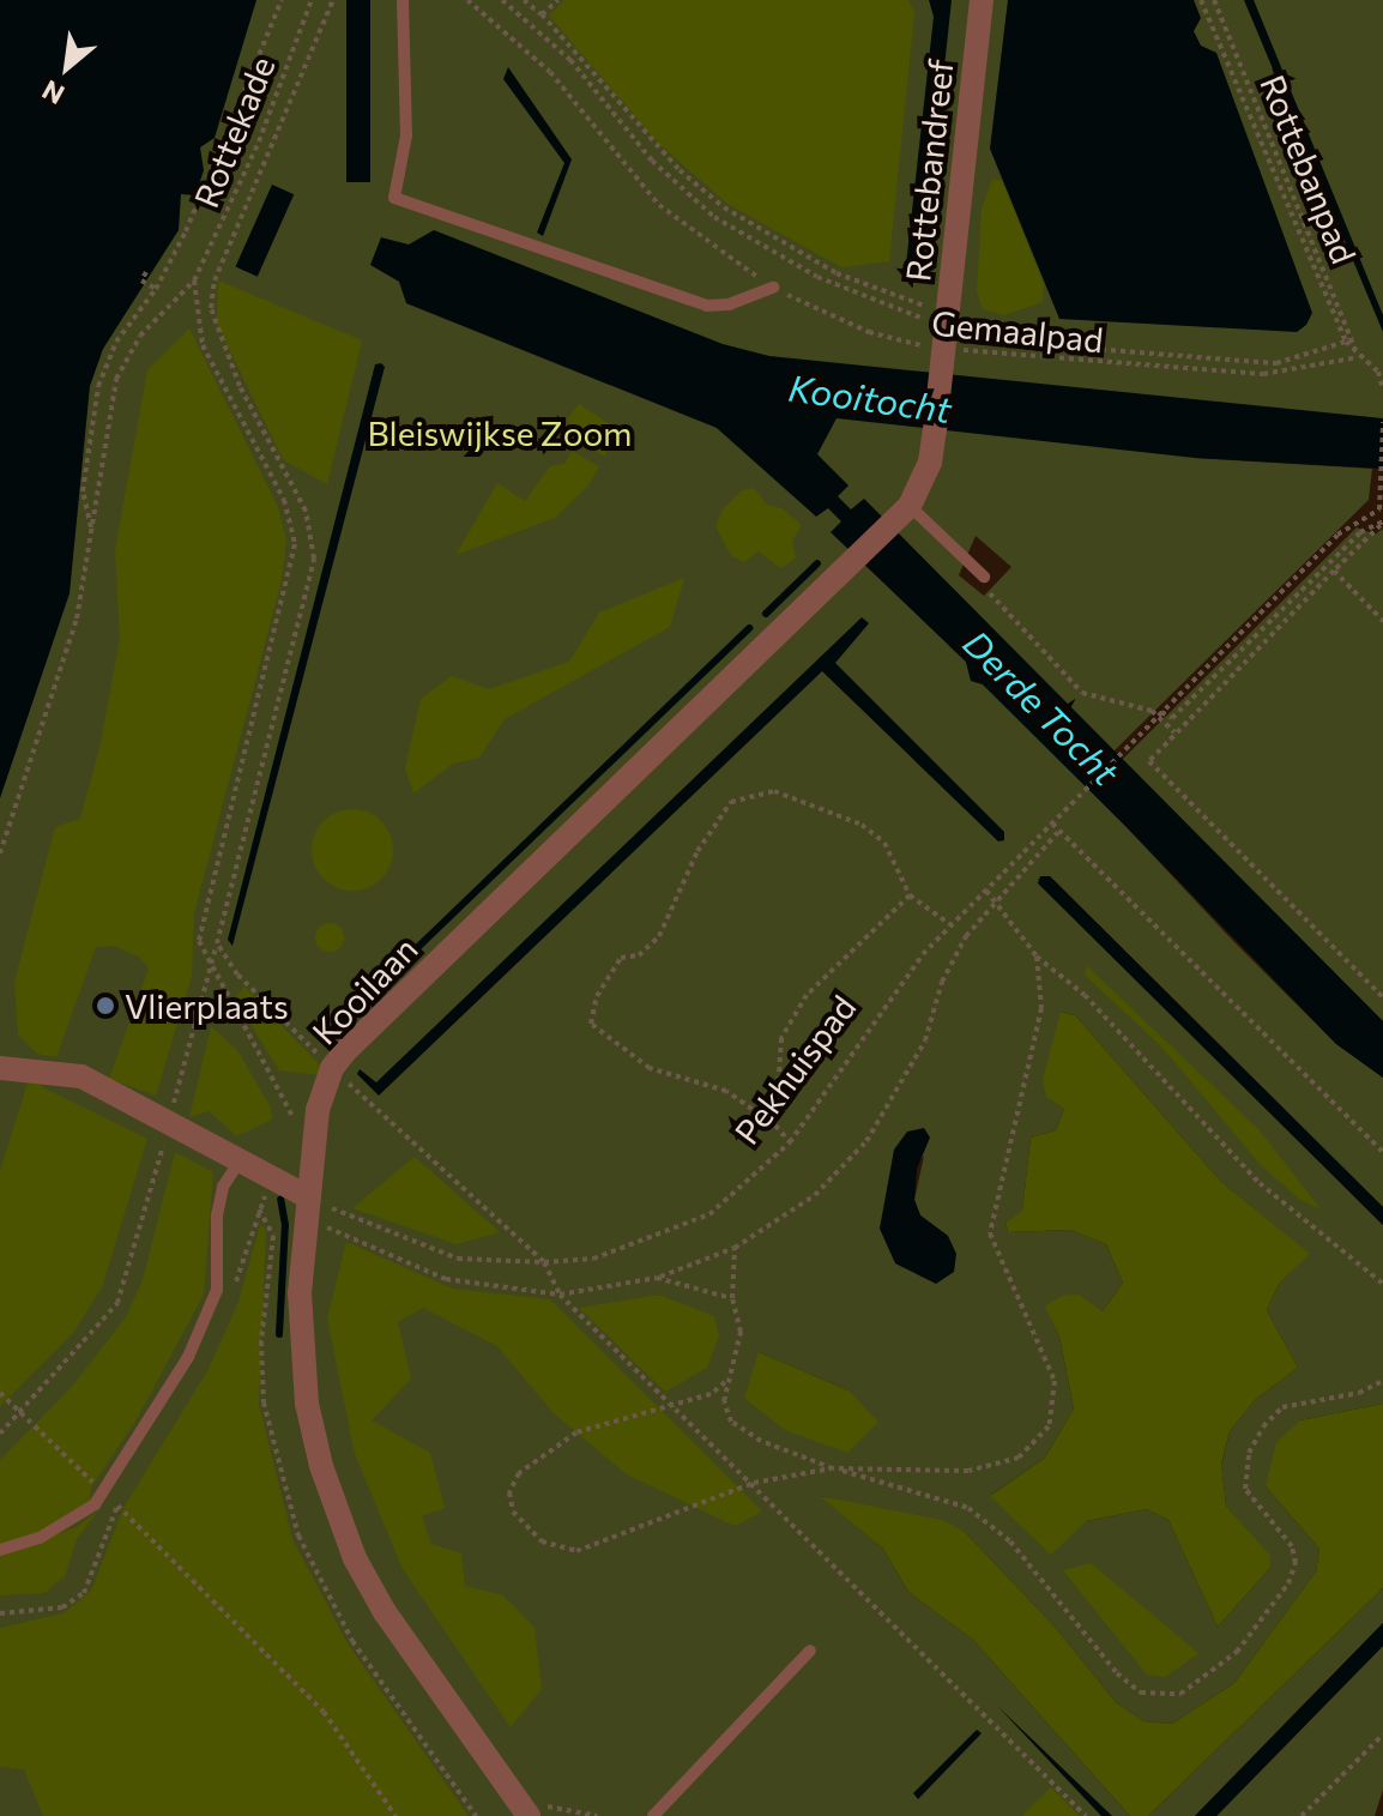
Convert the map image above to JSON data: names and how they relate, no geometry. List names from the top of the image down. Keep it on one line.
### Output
{"streets":{"street":["Rottebandreef","Kooilaan"],"path":["Rottekade","Rottebanpad","Gemaalpad","Pekhuispad"]},"crossings":[["Rottebanpad","Gemaalpad"],["Rottebandreef","Gemaalpad"],["Rottebandreef","Kooilaan"],["Gemaalpad","Kooilaan"],["Kooilaan","Pekhuispad"]],"water":["Kooitocht","Derde Tocht"],"parks":["Bleiswijkse Zoom"],"places":["Vlierplaats"],"north":"bottom left"}
